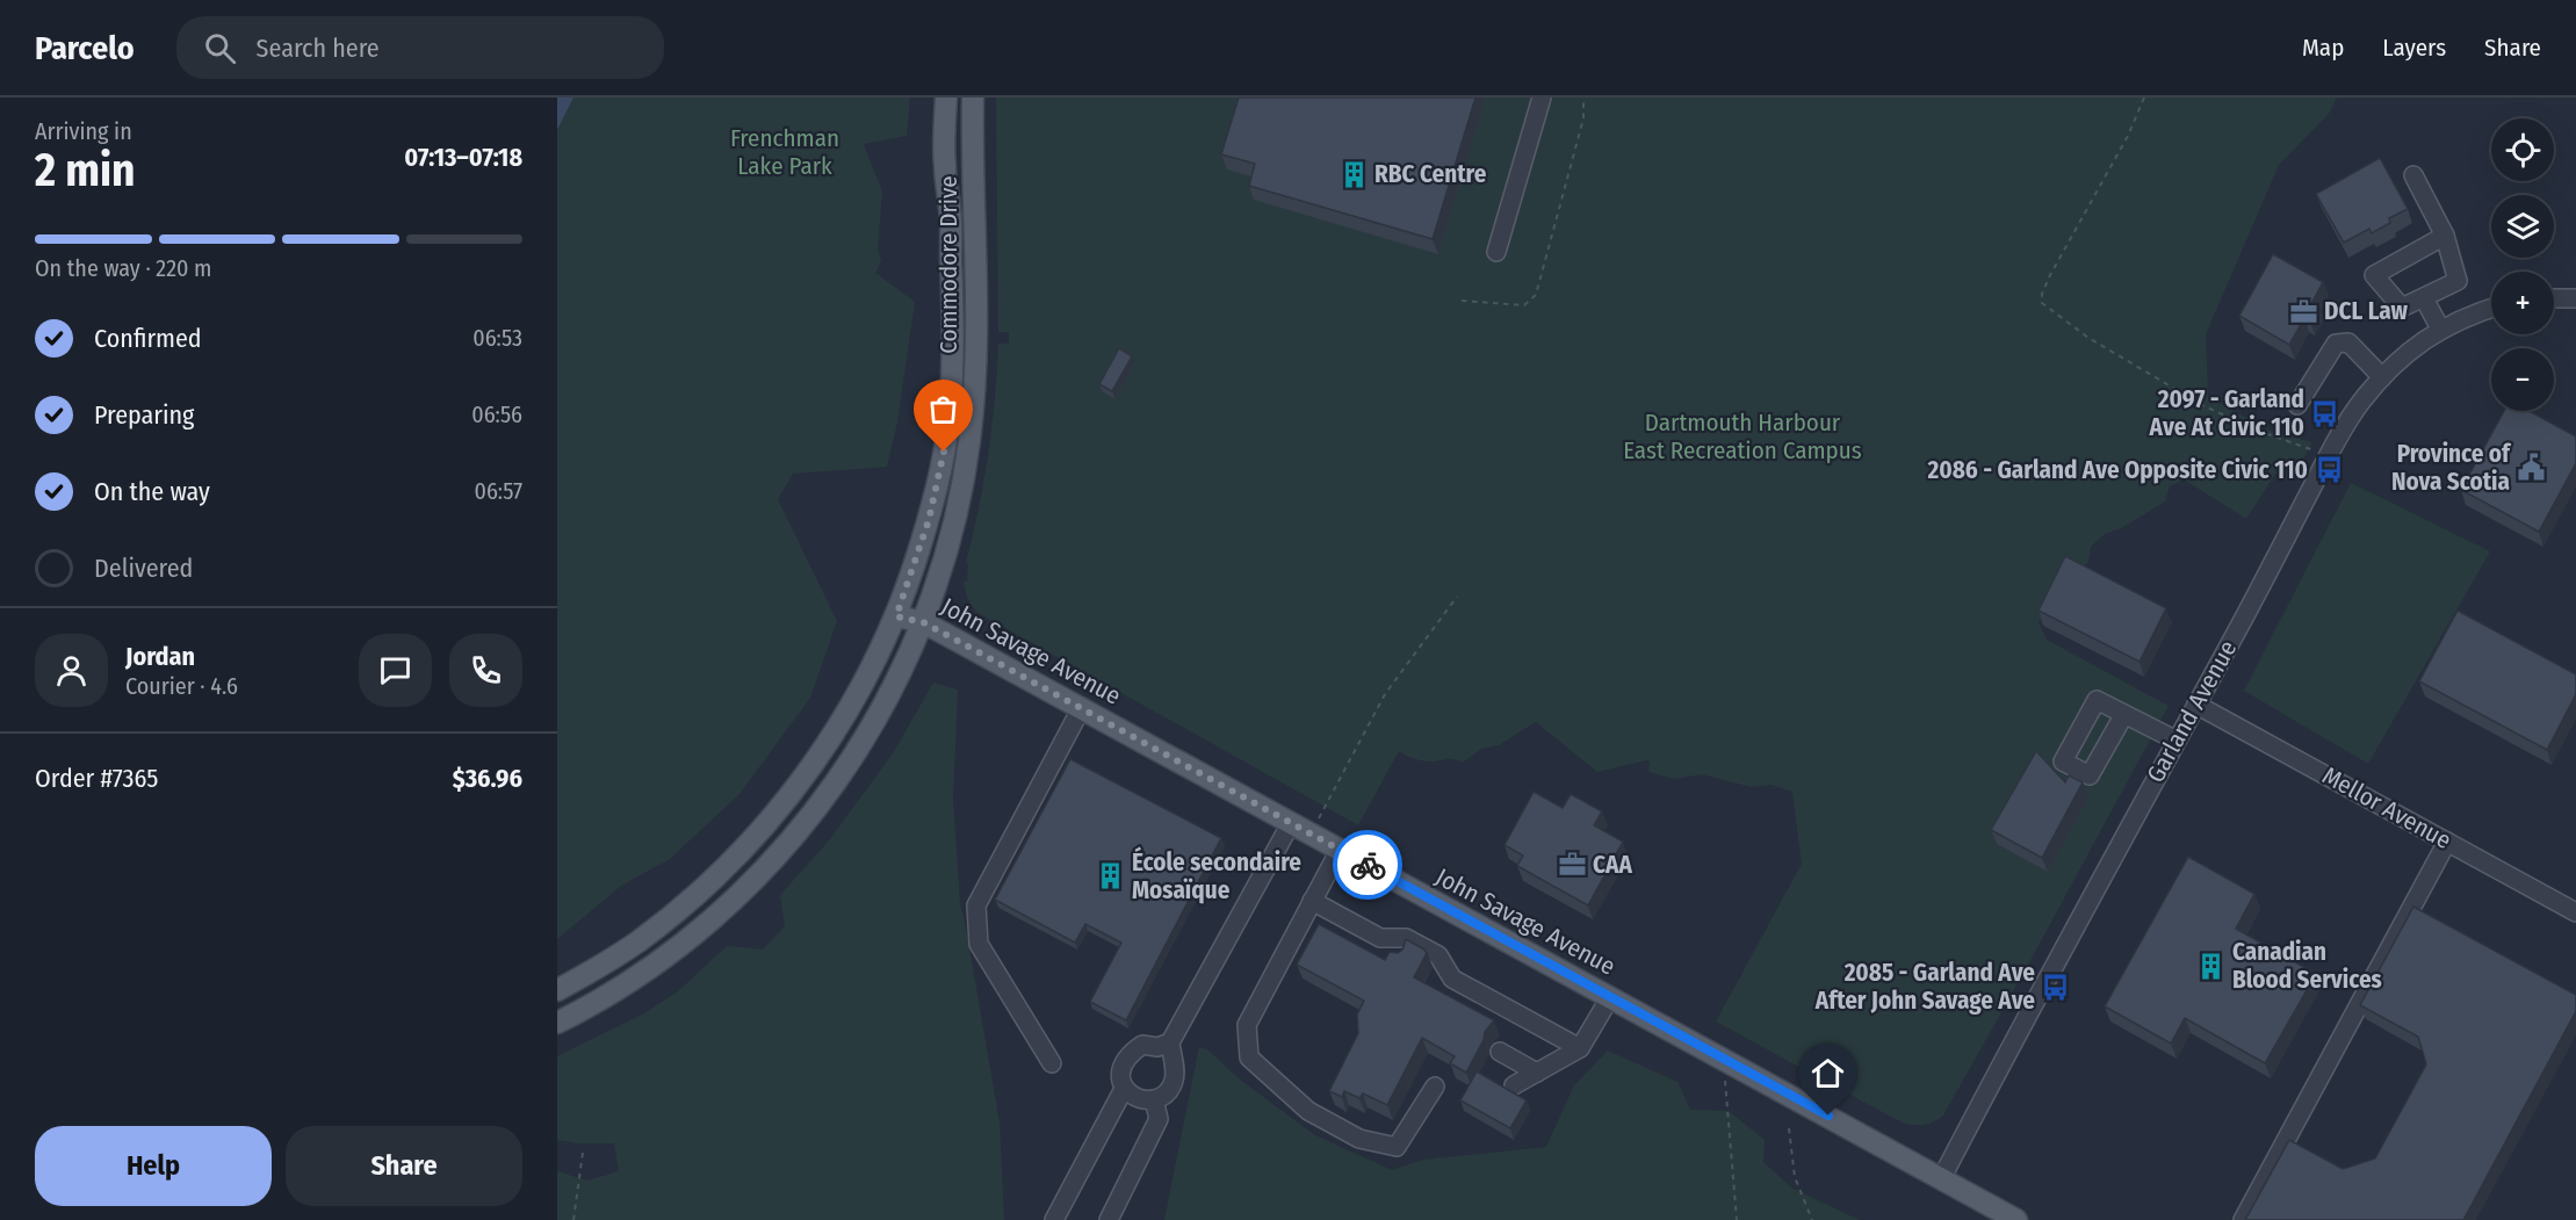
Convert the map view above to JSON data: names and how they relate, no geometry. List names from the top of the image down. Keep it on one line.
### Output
{"streets":{"main road":["Commodore Drive","John Savage Avenue"],"street":["Garland Avenue","Mellor Avenue"]},"crossings":[["Commodore Drive","John Savage Avenue"],["John Savage Avenue","Garland Avenue"],["Garland Avenue","Mellor Avenue"]],"parks":["Frenchman Lake Park","Dartmouth Harbour East Recreation Campus"],"places":{"building":["RBC Centre","École secondaire Mosaïque","Canadian Blood Services"],"office":["DCL Law","CAA"],"bus stop":["2097 - Garland Ave At Civic 110","2086 - Garland Ave Opposite Civic 110","2085 - Garland Ave After John Savage Ave"],"public building":["Province of Nova Scotia"]},"page":{"header":"Parcelo","search":"Search here","nav":["Map","Layers","Share"],"heading":["2 min","Arriving in","07:13–07:18"],"panel":["Jordan","Courier · 4.6","Order #7365","$36.96"],"map_buttons":["+","−"],"bar":"On the way · 220 m","list":[["Confirmed","06:53"],["Preparing","06:56"],["On the way","06:57"],"Delivered"],"buttons":["Help","Share"]}}
